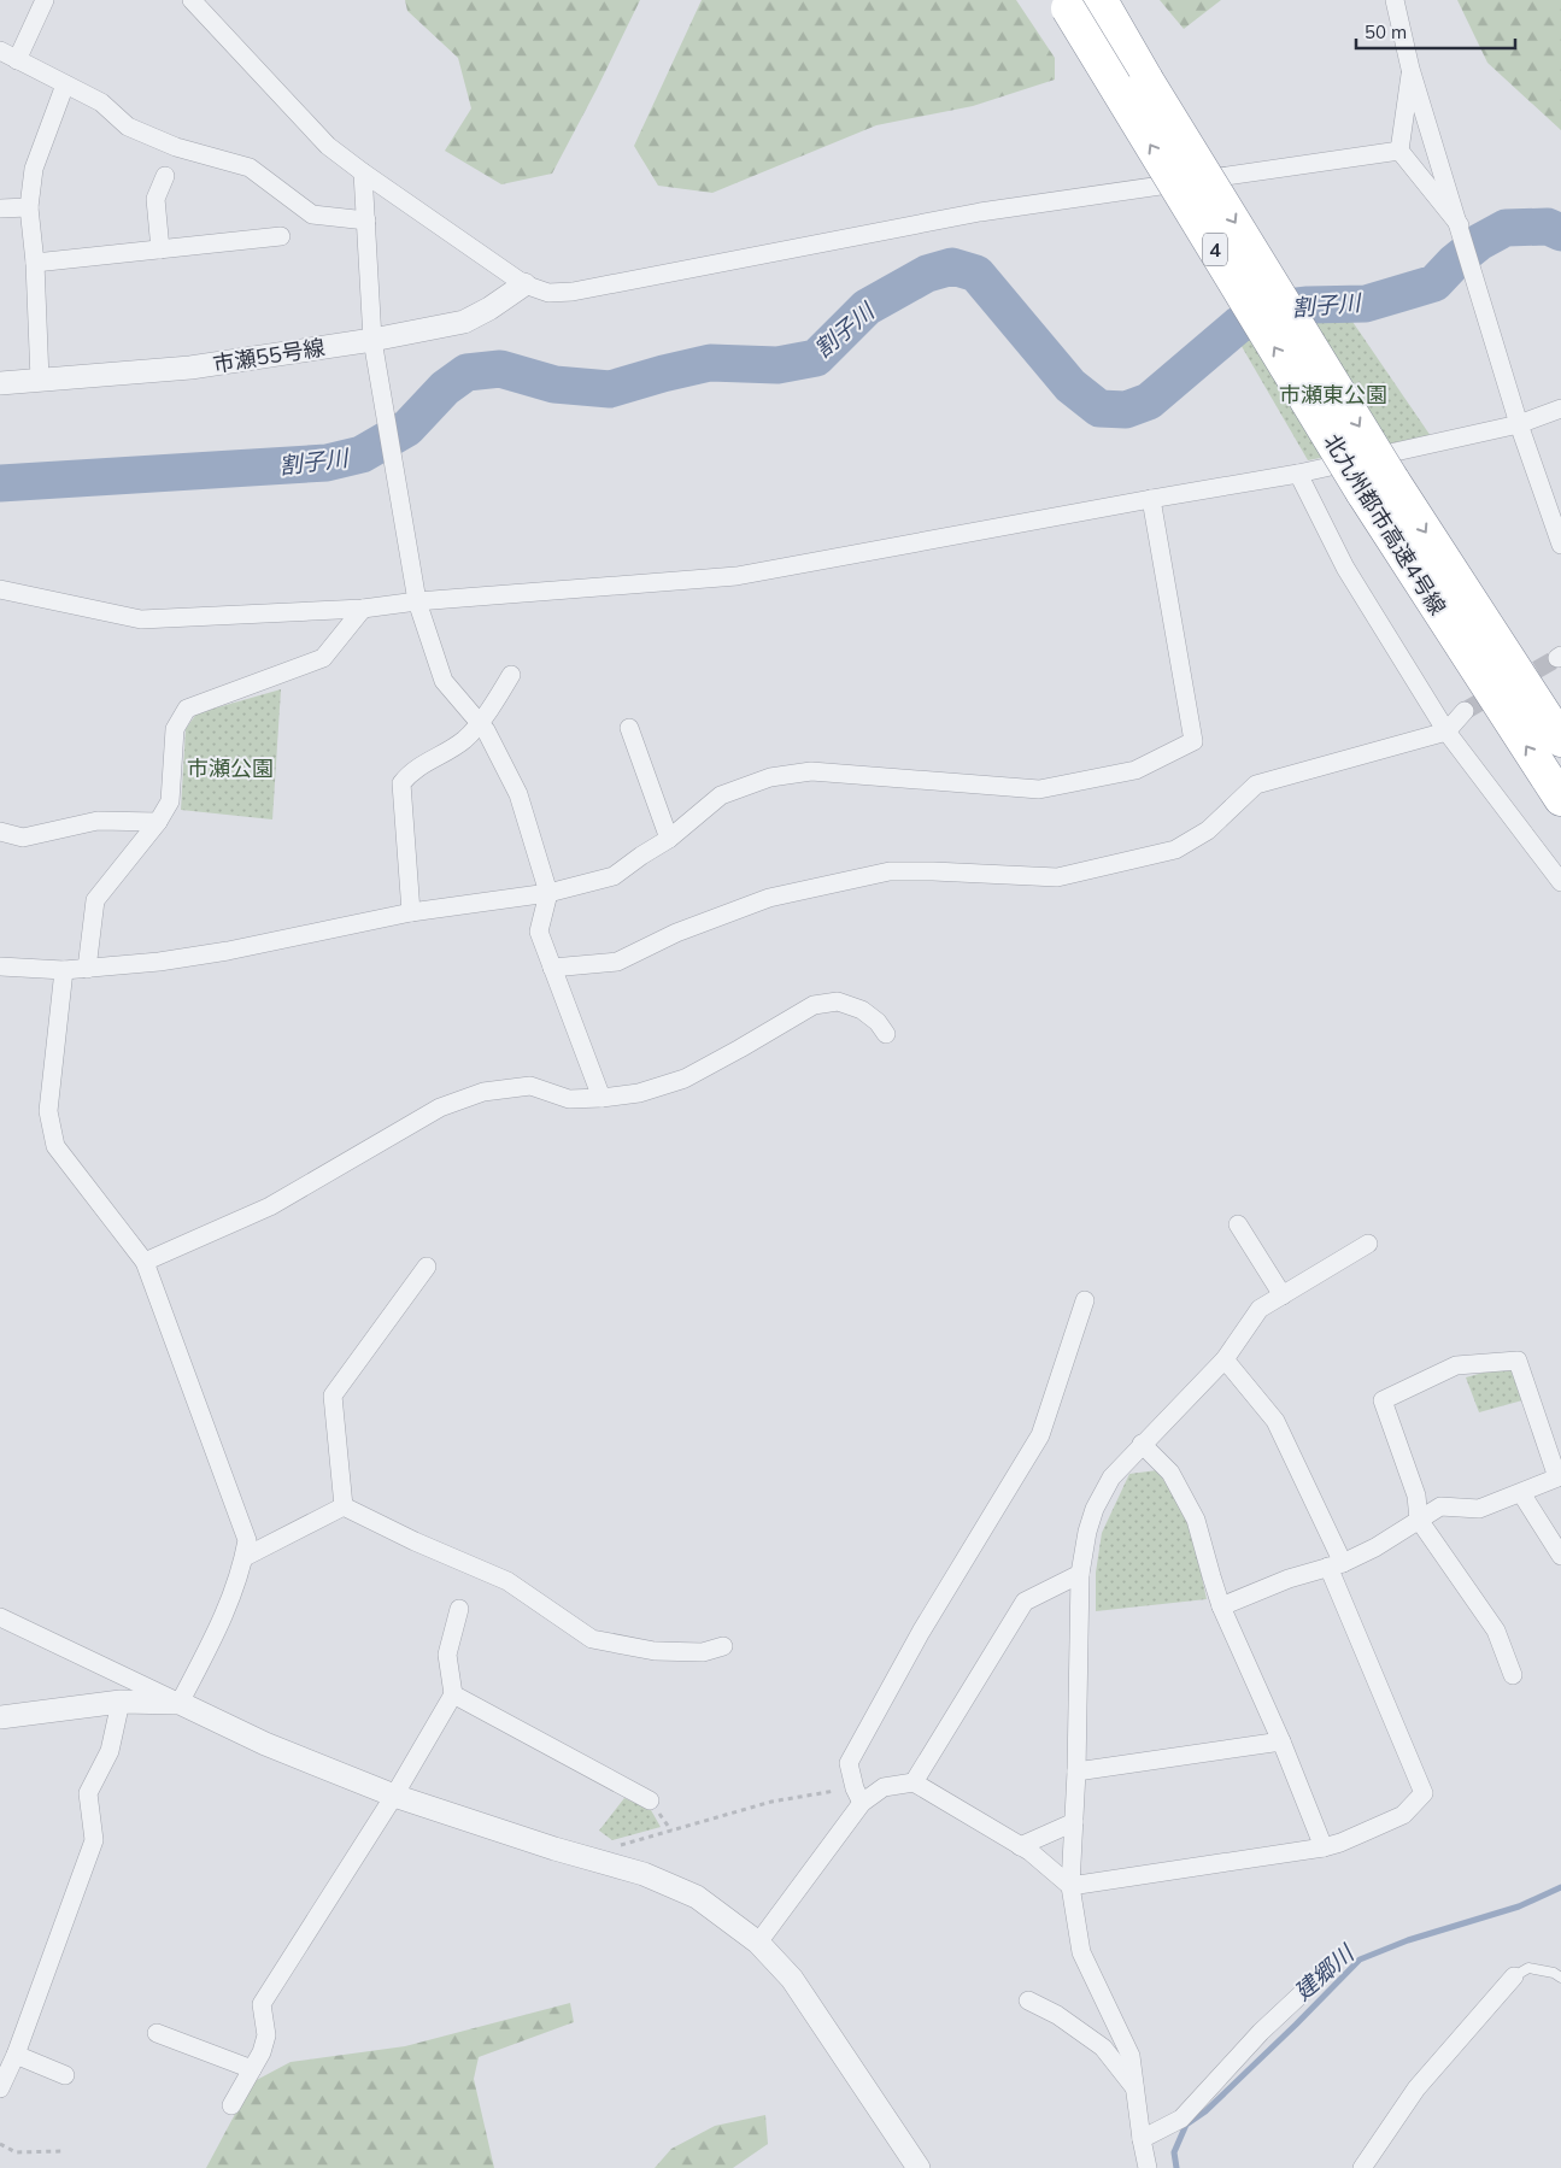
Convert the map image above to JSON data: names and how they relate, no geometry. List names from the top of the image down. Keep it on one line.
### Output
{"streets":{"highway":["4","北九州都市高速4号線"],"street":["市瀬55号線"]},"water":["割子川","建郷川"],"parks":["市瀬東公園","市瀬公園"],"scale_bar":"50 m"}
